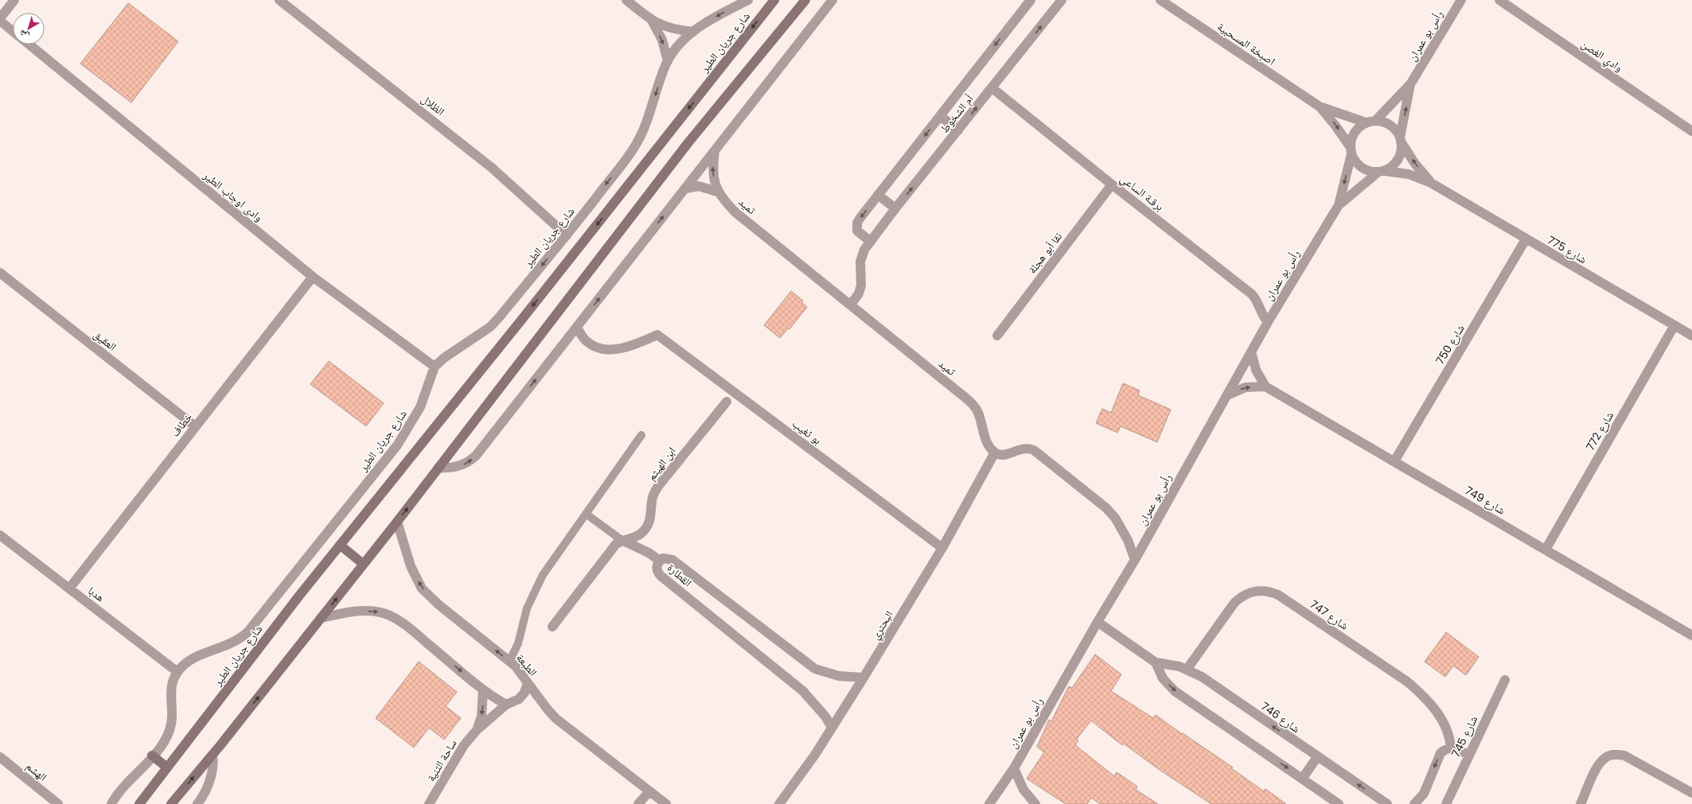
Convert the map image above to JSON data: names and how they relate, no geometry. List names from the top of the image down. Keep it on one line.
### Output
{"streets":{"street":["رأس بو عمران","شارع جريان الطير","اصبخة المسحبية","وادي الغصن","الظلال","أم الشخوط","برقـة الساعي","وادى اوجاب الطير","ثميد","شارع 775","نقا أبو هجلة","العقيق","شارع 750","خطاف","شارع 772","بو ثغيب","ابن الهيثم","شارع 749","القطارة","هدبا","شارع 747","البحتري","الطبعة","شارع 746","شارع 745","ساحة الثنية","الهشم"]},"crossings":[["رأس بو عمران","اصبخة المسحبية"],["رأس بو عمران","برقـة الساعي"],["رأس بو عمران","شارع 775"],["رأس بو عمران","شارع 746"],["شارع جريان الطير","الظلال"],["شارع جريان الطير","وادى اوجاب الطير"],["شارع جريان الطير","هدبا"],["اصبخة المسحبية","شارع 775"],["أم الشخوط","برقـة الساعي"],["أم الشخوط","ثميد"],["برقـة الساعي","نقا أبو هجلة"],["وادى اوجاب الطير","خطاف"],["ثميد","البحتري"],["شارع 775","شارع 750"],["شارع 775","شارع 772"],["العقيق","خطاف"],["شارع 750","شارع 749"],["خطاف","هدبا"],["شارع 772","شارع 749"],["بو ثغيب","البحتري"],["القطارة","البحتري"],["شارع 747","شارع 746"],["الطبعة","ساحة الثنية"]],"one_way":["الطبعة"],"north":"bottom left"}
